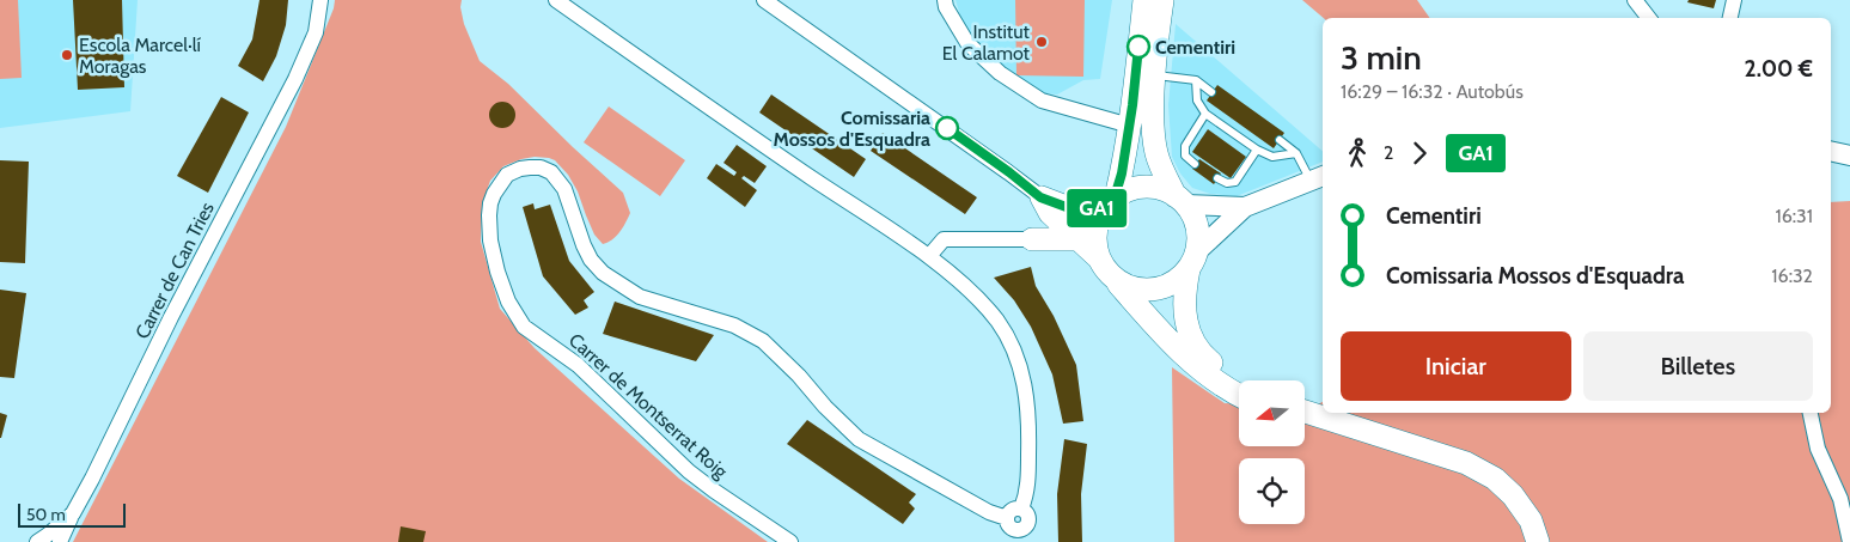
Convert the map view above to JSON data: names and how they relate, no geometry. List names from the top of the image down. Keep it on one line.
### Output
{"streets":{"street":["Carrer de Can Tries","Carrer de Montserrat Roig"]},"places":["Institut El Calamot","Cementiri","Escola Marcel·lí Moragas","Comissaria Mossos d'Esquadra"],"lines":["bus line GA1"],"scale_bar":"50 m","north":"left","page":{"on_map":"GA1","heading":["3 min","16:29 – 16:32 · Autobús","2.00 €"],"legs":["2","GA1"],"list":[{"name":"Cementiri","value":"16:31"},{"name":"Comissaria Mossos d'Esquadra","value":"16:32"}],"buttons":["Iniciar","Billetes"],"scale":"50 m"}}
